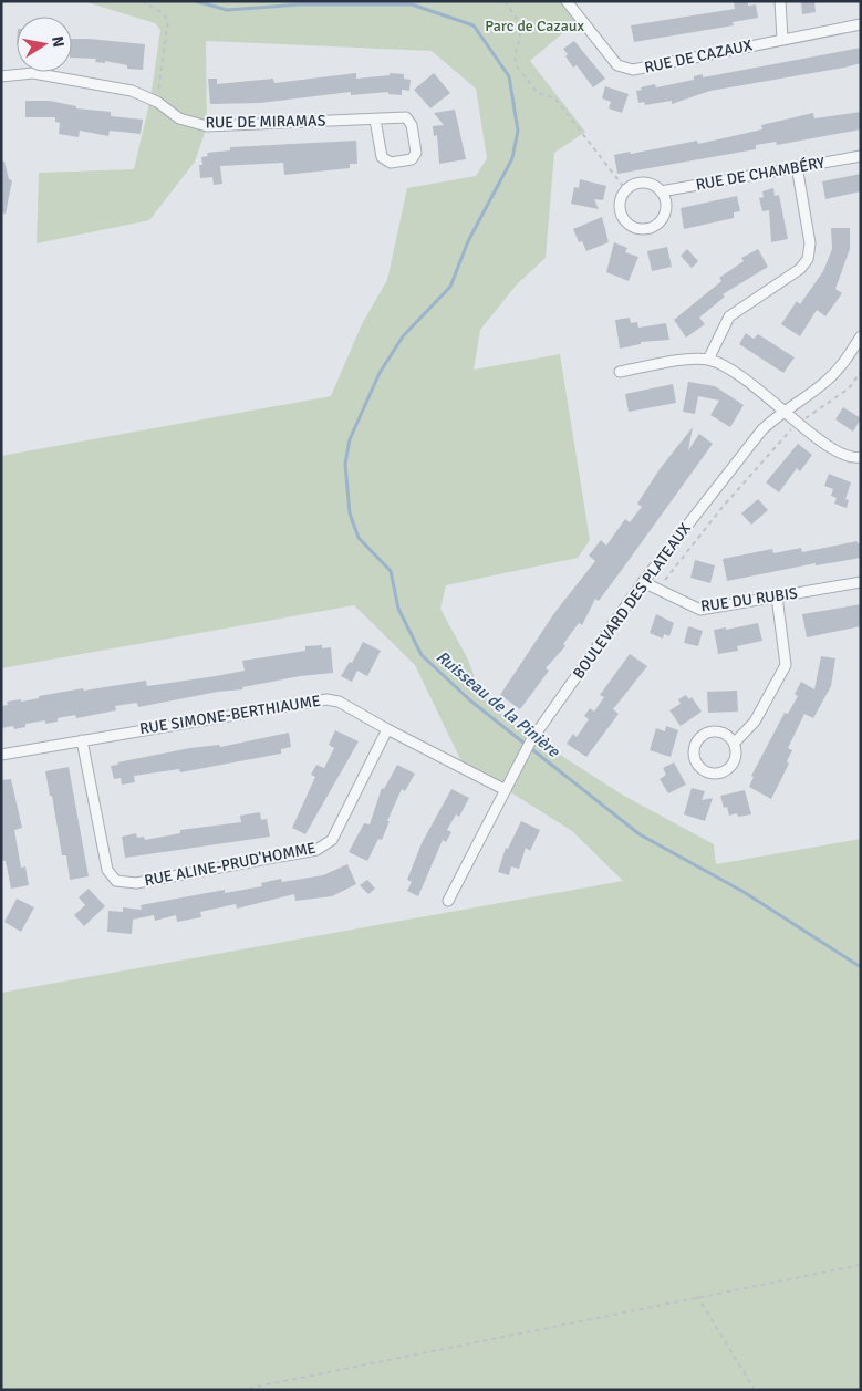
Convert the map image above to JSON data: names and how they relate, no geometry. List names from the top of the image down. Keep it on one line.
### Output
{"streets":{"street":["RUE DE CAZAUX","RUE DE MIRAMAS","RUE DE CHAMBÉRY","RUE DU RUBIS","BOULEVARD DES PLATEAUX","RUE SIMONE-BERTHIAUME","RUE ALINE-PRUD'HOMME"]},"crossings":[["RUE DU RUBIS","BOULEVARD DES PLATEAUX"],["BOULEVARD DES PLATEAUX","RUE SIMONE-BERTHIAUME"],["RUE SIMONE-BERTHIAUME","RUE ALINE-PRUD'HOMME"]],"water":["Ruisseau de la Pinière"],"parks":["Parc de Cazaux"],"north":"right"}
